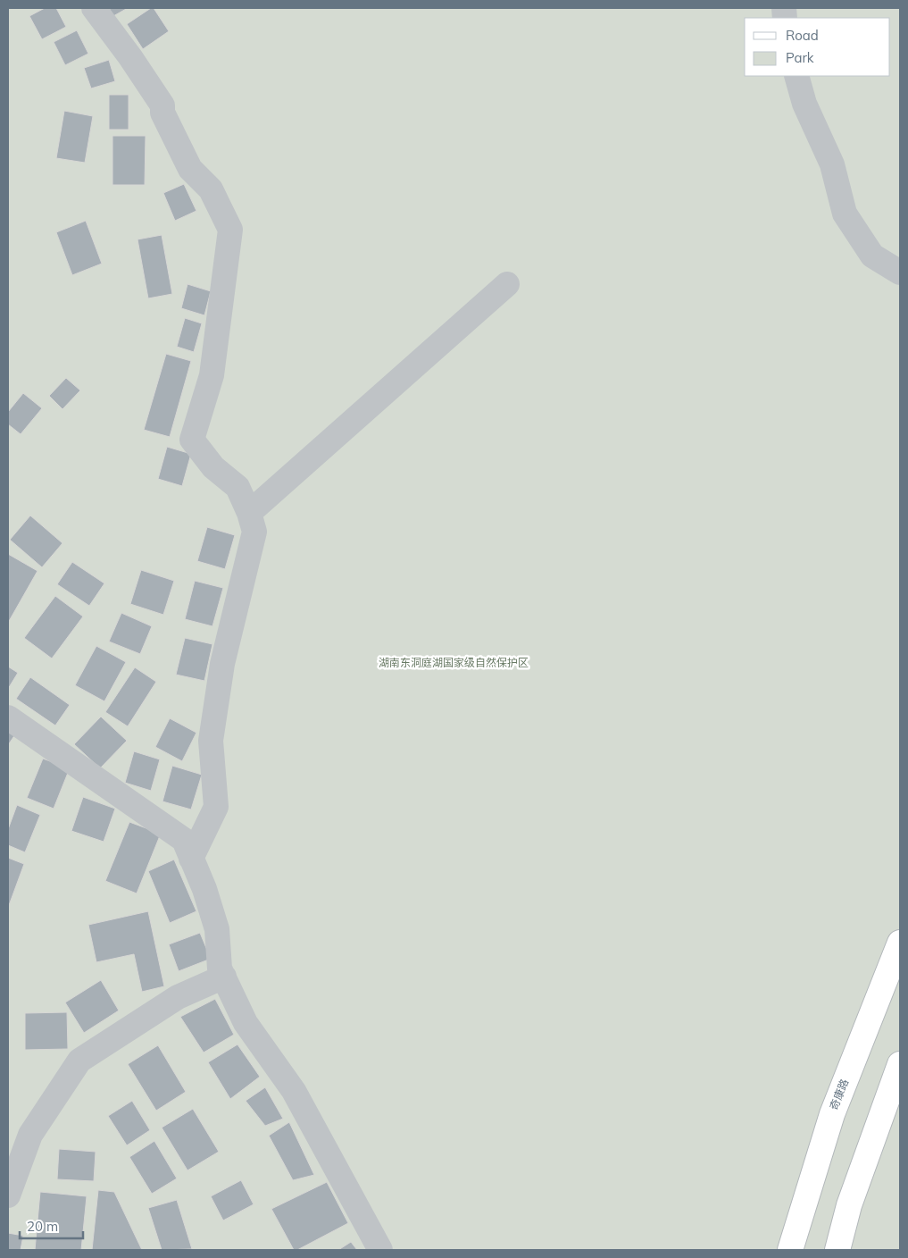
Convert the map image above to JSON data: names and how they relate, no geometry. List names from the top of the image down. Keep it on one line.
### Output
{"streets":{"main road":["奇康路"]},"parks":["湖南东洞庭湖国家级自然保护区"],"legend":["Road","Park"],"scale_bar":"20 m"}
